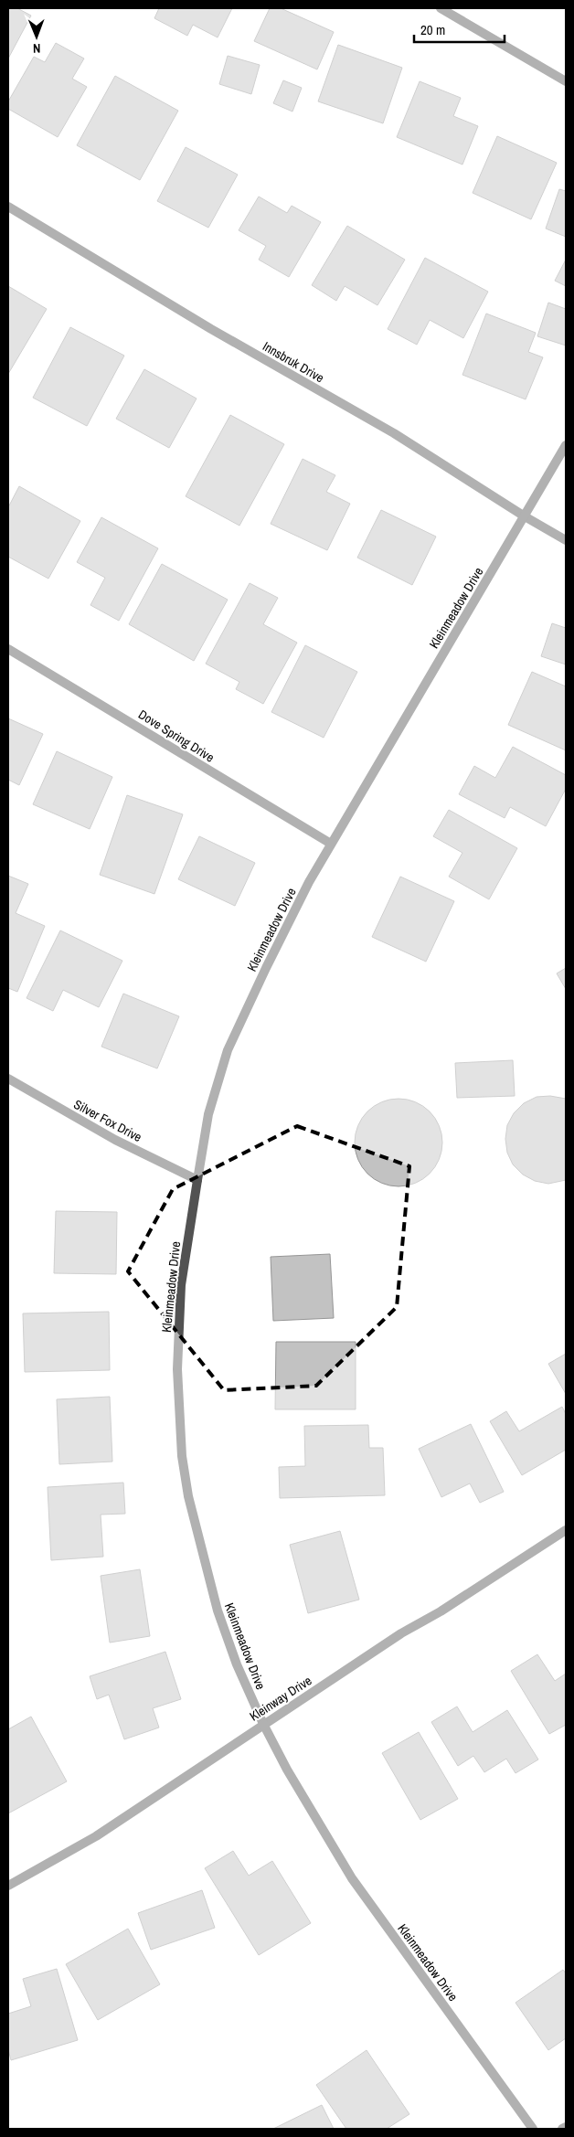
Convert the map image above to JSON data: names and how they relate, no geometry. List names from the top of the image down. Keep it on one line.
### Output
{"streets":{"street":["Innsbruk Drive","Kleinmeadow Drive","Dove Spring Drive","Silver Fox Drive","Kleinway Drive"]},"crossings":[["Innsbruk Drive","Kleinmeadow Drive"],["Kleinmeadow Drive","Dove Spring Drive"],["Kleinmeadow Drive","Silver Fox Drive"],["Kleinmeadow Drive","Kleinway Drive"]],"scale_bar":"20 m","north":"bottom"}
